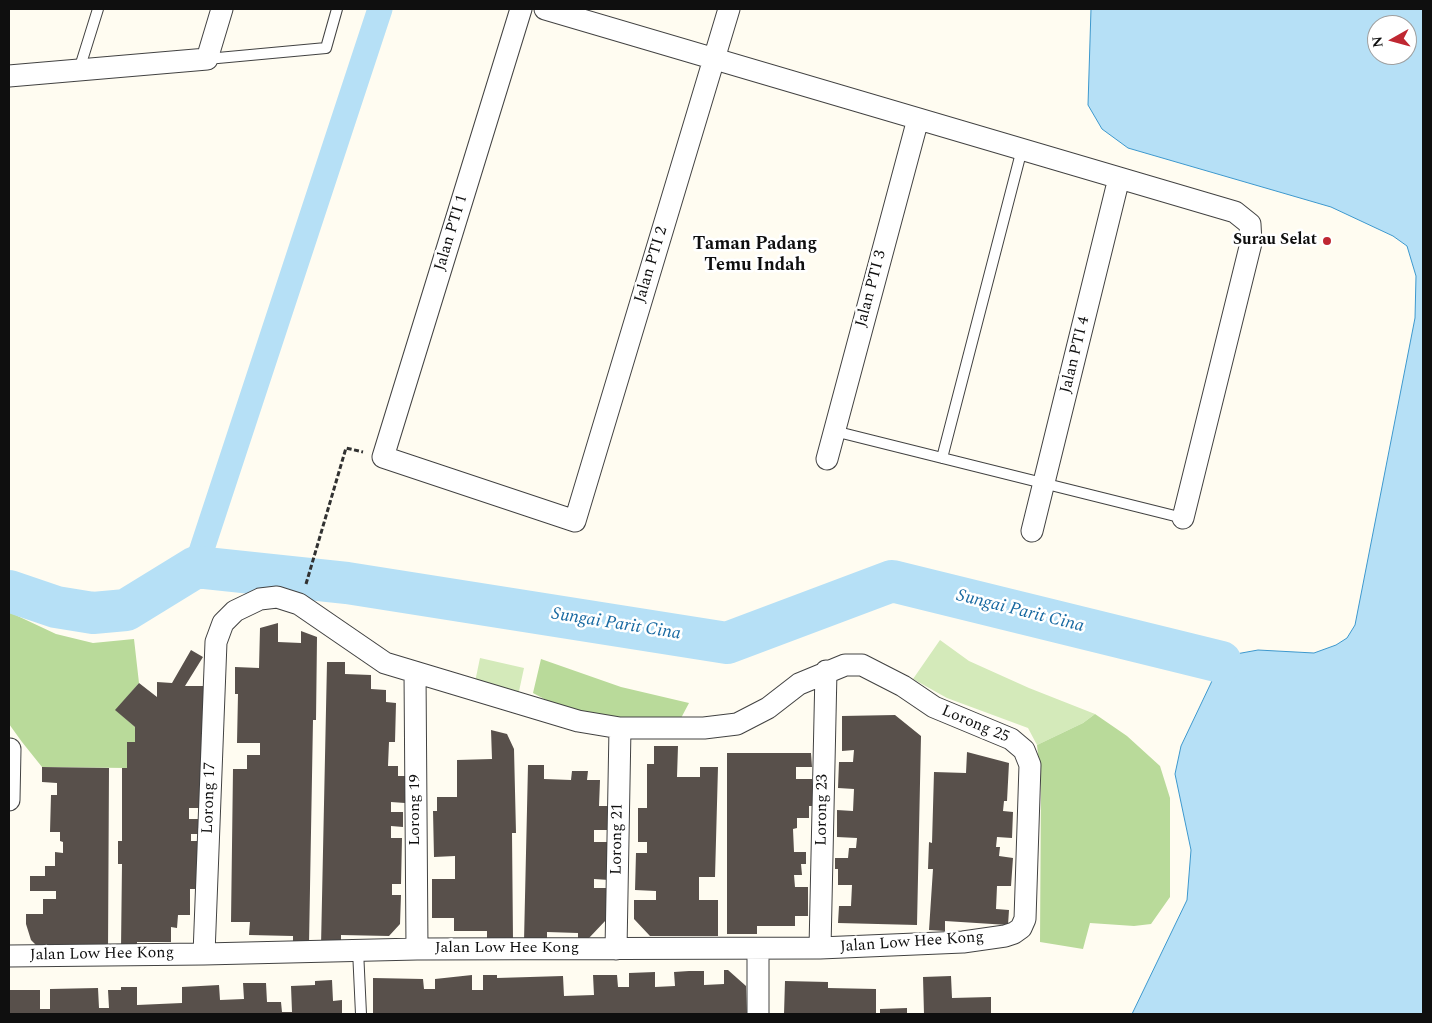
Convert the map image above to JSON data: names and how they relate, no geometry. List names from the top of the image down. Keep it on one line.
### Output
{"streets":{"street":["Jalan PTI 1","Jalan PTI 2","Jalan PTI 3","Jalan PTI 4","Lorong 25","Lorong 17","Lorong 19","Lorong 23","Lorong 21","Jalan Low Hee Kong"]},"crossings":[["Jalan PTI 1","Jalan PTI 2"],["Lorong 25","Lorong 17"],["Lorong 25","Lorong 19"],["Lorong 25","Lorong 23"],["Lorong 25","Lorong 21"],["Lorong 25","Jalan Low Hee Kong"],["Lorong 17","Jalan Low Hee Kong"],["Lorong 19","Jalan Low Hee Kong"],["Lorong 23","Jalan Low Hee Kong"],["Lorong 21","Jalan Low Hee Kong"]],"districts":["Taman Padang Temu Indah"],"water":["Sungai Parit Cina"],"places":["Surau Selat"],"north":"left"}
